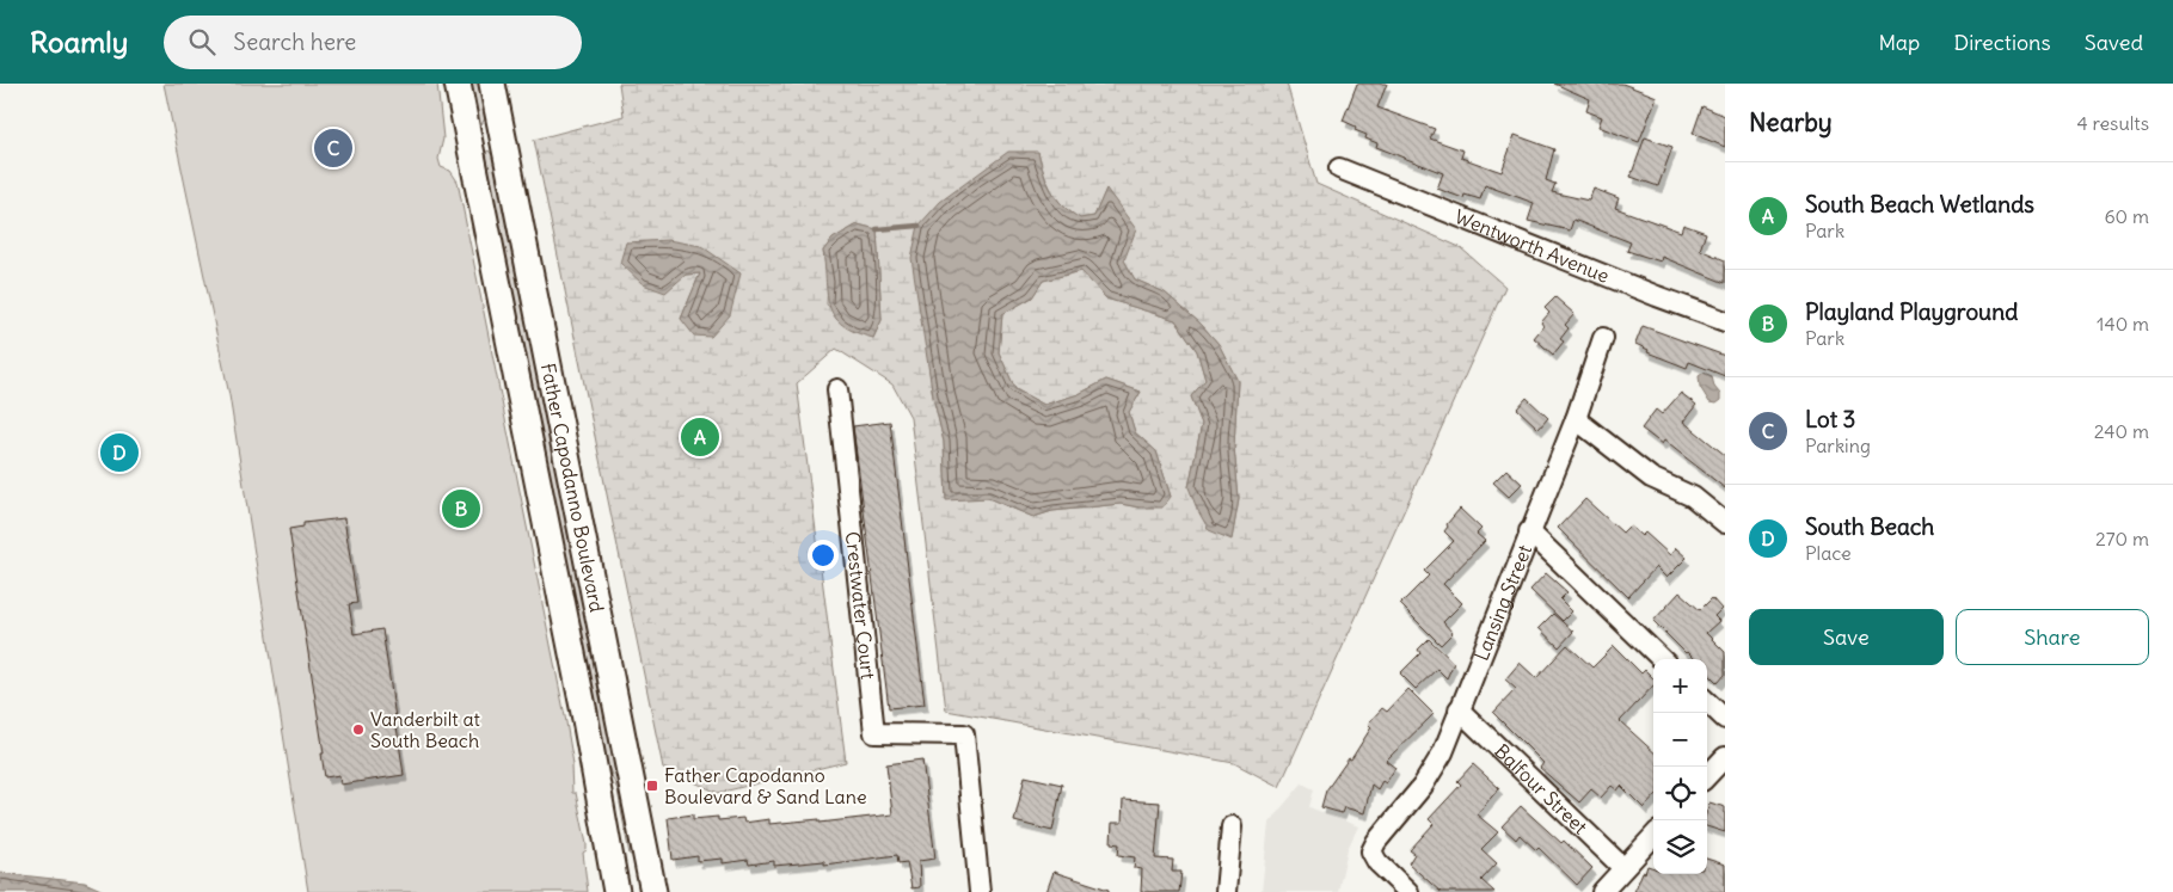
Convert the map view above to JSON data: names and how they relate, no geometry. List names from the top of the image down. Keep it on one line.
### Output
{"streets":{"main road":["Father Capodanno Boulevard"],"street":["Wentworth Avenue","Lansing Street","Crestwater Court","Balfour Street"]},"crossings":[["Lansing Street","Balfour Street"]],"places":{"other":["Vanderbilt at South Beach"],"transit":["Father Capodanno Boulevard & Sand Lane"]},"page":{"header":"Roamly","search":"Search here","nav":["Map","Directions","Saved"],"heading":["Nearby","4 results"],"pins":["C","A","D","B"],"list":[{"mark":"A","name":"South Beach Wetlands","note":"Park","value":"60 m"},{"mark":"B","name":"Playland Playground","note":"Park","value":"140 m"},{"mark":"C","name":"Lot 3","note":"Parking","value":"240 m"},{"mark":"D","name":"South Beach","note":"Place","value":"270 m"}],"buttons":["Save","Share"],"map_buttons":["+","−"]}}
